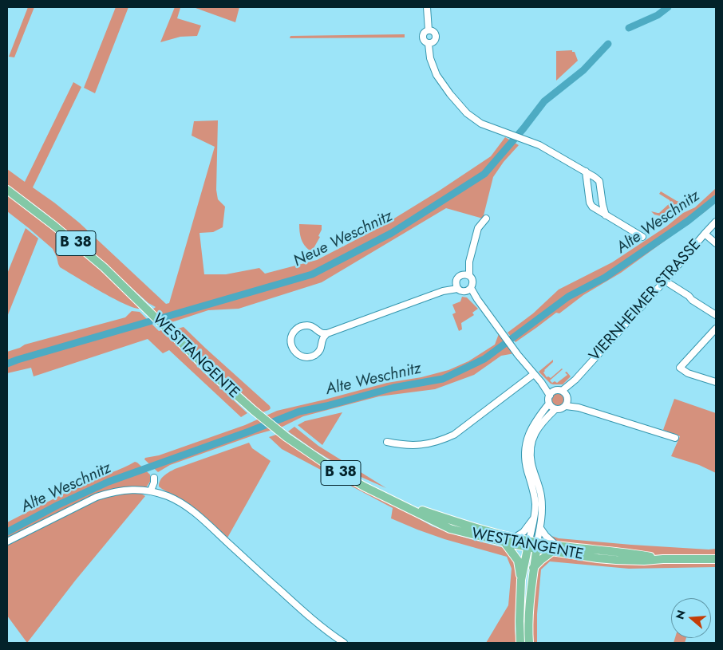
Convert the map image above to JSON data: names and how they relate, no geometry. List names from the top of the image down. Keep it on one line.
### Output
{"streets":{"main road":["B 38","WESTTANGENTE"],"street":["VIERNHEIMER STRASSE"]},"water":["Alte Weschnitz","Neue Weschnitz"],"north":"left"}
